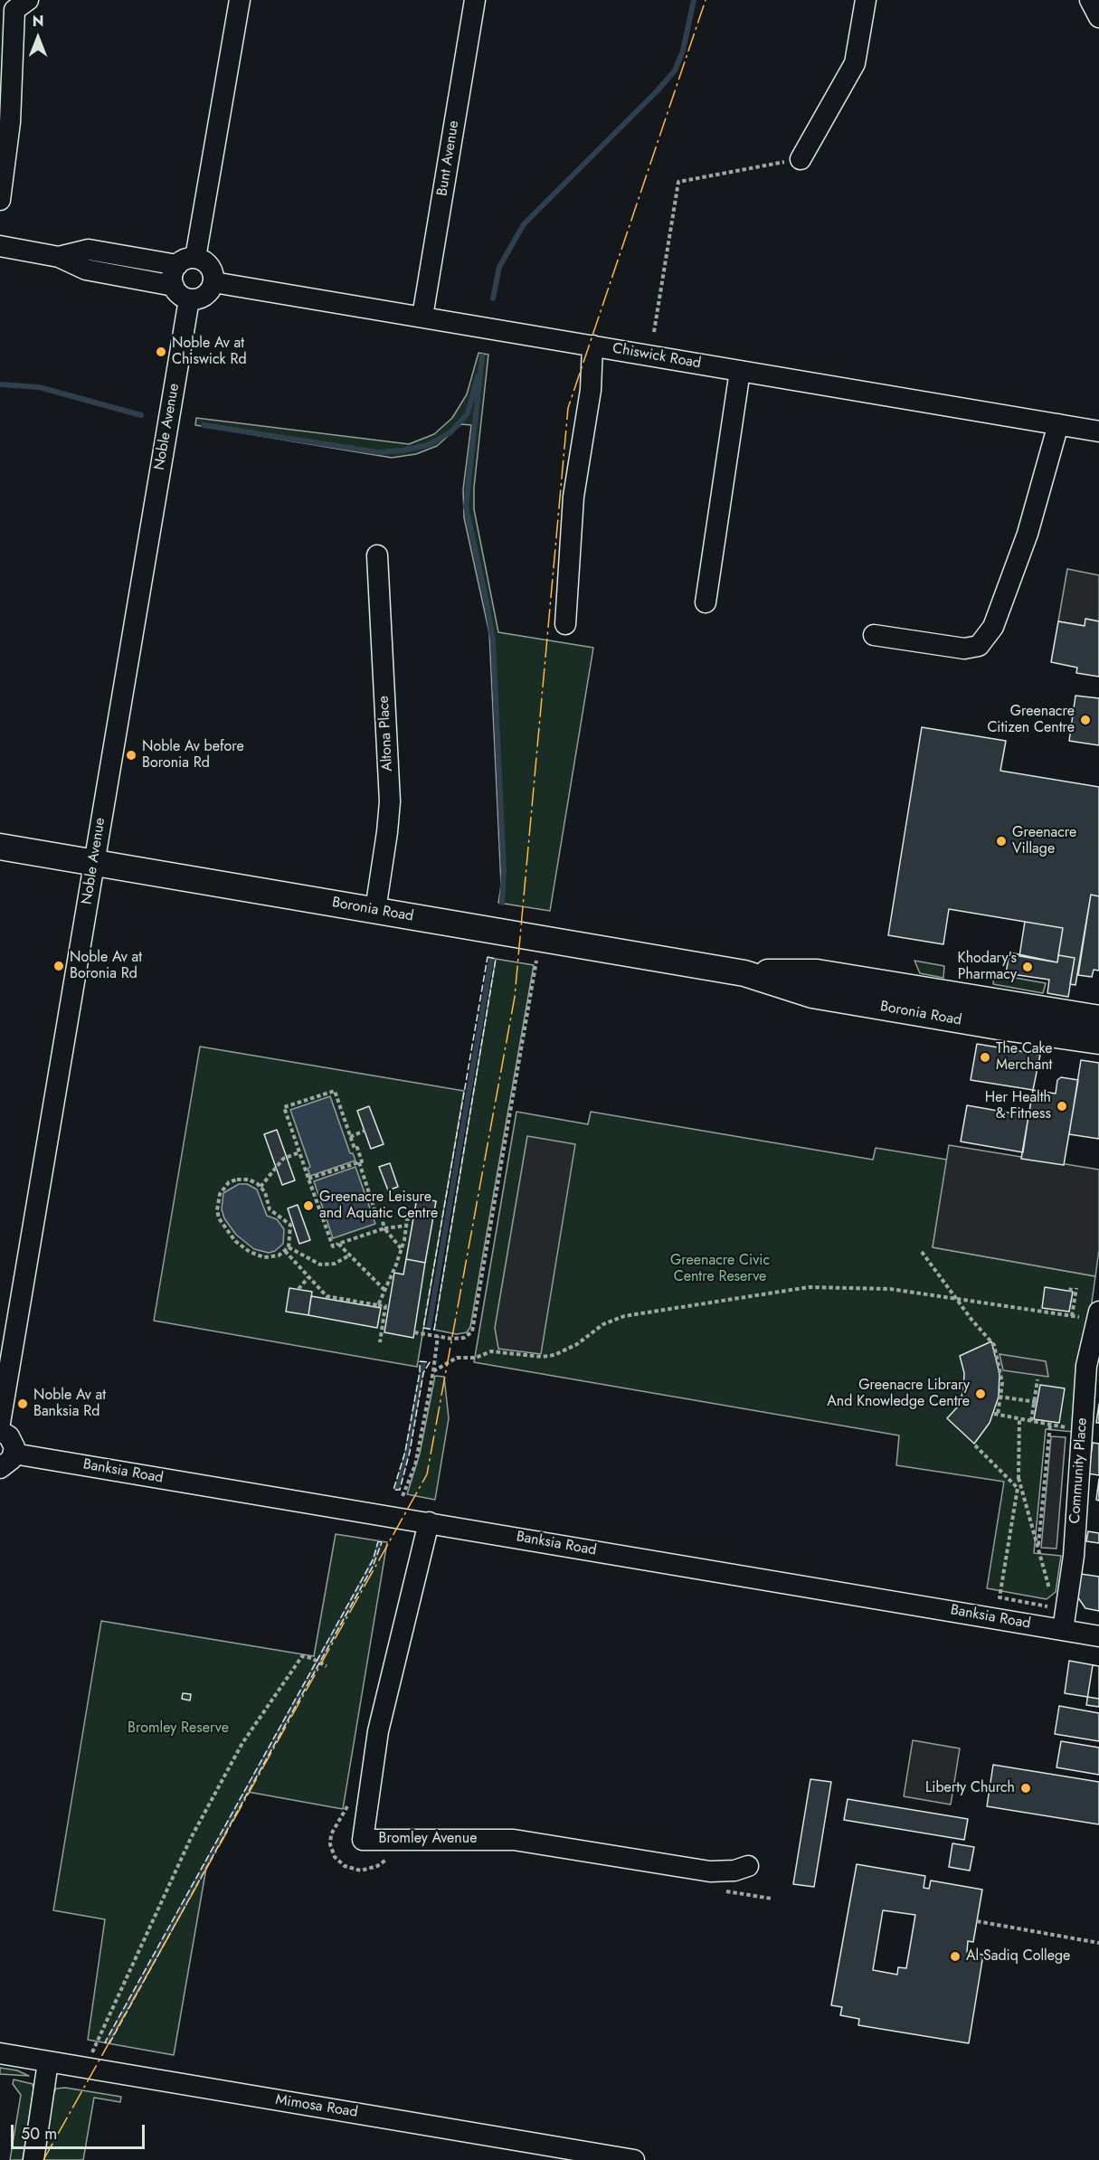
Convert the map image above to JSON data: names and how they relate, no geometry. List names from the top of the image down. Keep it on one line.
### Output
{"streets":{"main road":["Boronia Road"],"street":["Bunt Avenue","Chiswick Road","Noble Avenue","Altona Place","Community Place","Banksia Road","Bromley Avenue","Mimosa Road"]},"crossings":[["Bunt Avenue","Chiswick Road"],["Chiswick Road","Noble Avenue"],["Noble Avenue","Boronia Road"],["Altona Place","Boronia Road"],["Community Place","Banksia Road"],["Banksia Road","Bromley Avenue"]],"parks":["Greenacre Civic Centre Reserve","Bromley Reserve"],"places":["Noble Av at Chiswick Rd","Greenacre Citizen Centre","Noble Av before Boronia Rd","Greenacre Village","Noble Av at Boronia Rd","Khodary's Pharmacy","The Cake Merchant","Her Health & Fitness","Greenacre Leisure and Aquatic Centre","Greenacre Library And Knowledge Centre","Noble Av at Banksia Rd","Liberty Church","Al Sadiq College"],"scale_bar":"50 m","north":"top"}
